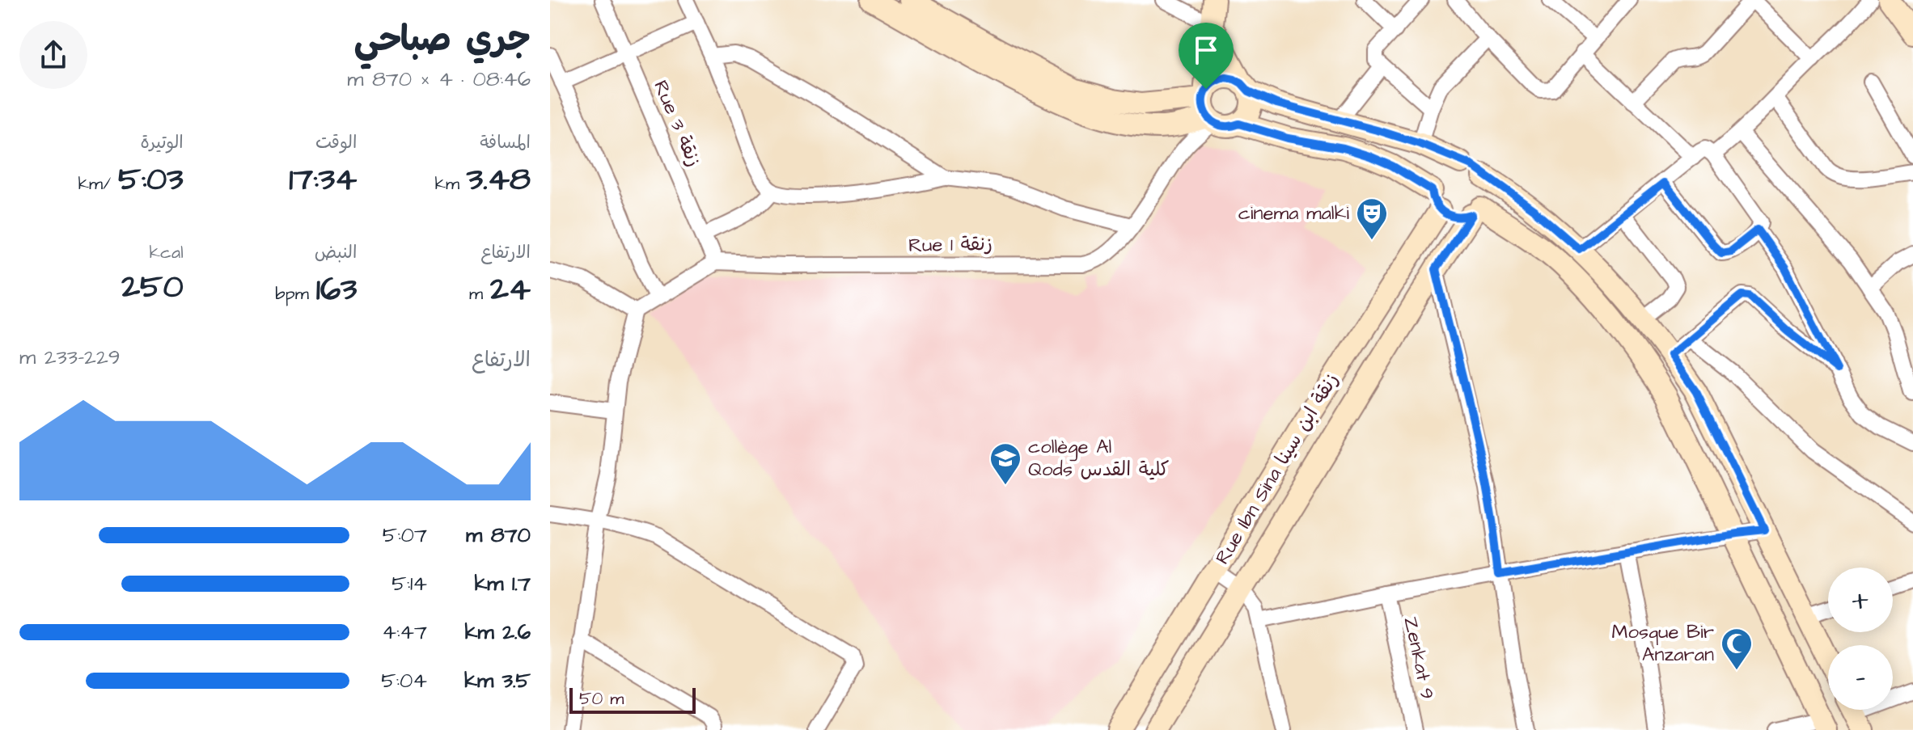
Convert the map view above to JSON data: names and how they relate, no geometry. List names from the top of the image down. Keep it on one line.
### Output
{"streets":{"main road":["Rue Ibn Sina زنقة ابن سينا"],"street":["Rue 3 زنقة","Rue 1 زنقة","Zenkat 9"]},"crossings":[["Rue 3 زنقة","Rue 1 زنقة"]],"places":{"theatre":["cinema malki"],"school or university":["collège Al Qods كلية القدس"],"mosque":["Mosque Bir Anzaran"]},"scale_bar":"50 m","page":{"heading":["جري صباحي","08:46 · 4 × 870 m"],"stats":[["المسافة","3.48 km"],["الوقت","17:34"],["الوتيرة","5:03 /km"],["الارتفاع","24 m"],["النبض","163 bpm"],["kcal","250"]],"chart":["الارتفاع","229–233 m"],"list":[{"name":"870 m","note":"5:07"},{"name":"1.7 km","note":"5:14"},{"name":"2.6 km","note":"4:47"},{"name":"3.5 km","note":"5:04"}],"map_buttons":["+","−"],"scale":"50 m"}}
